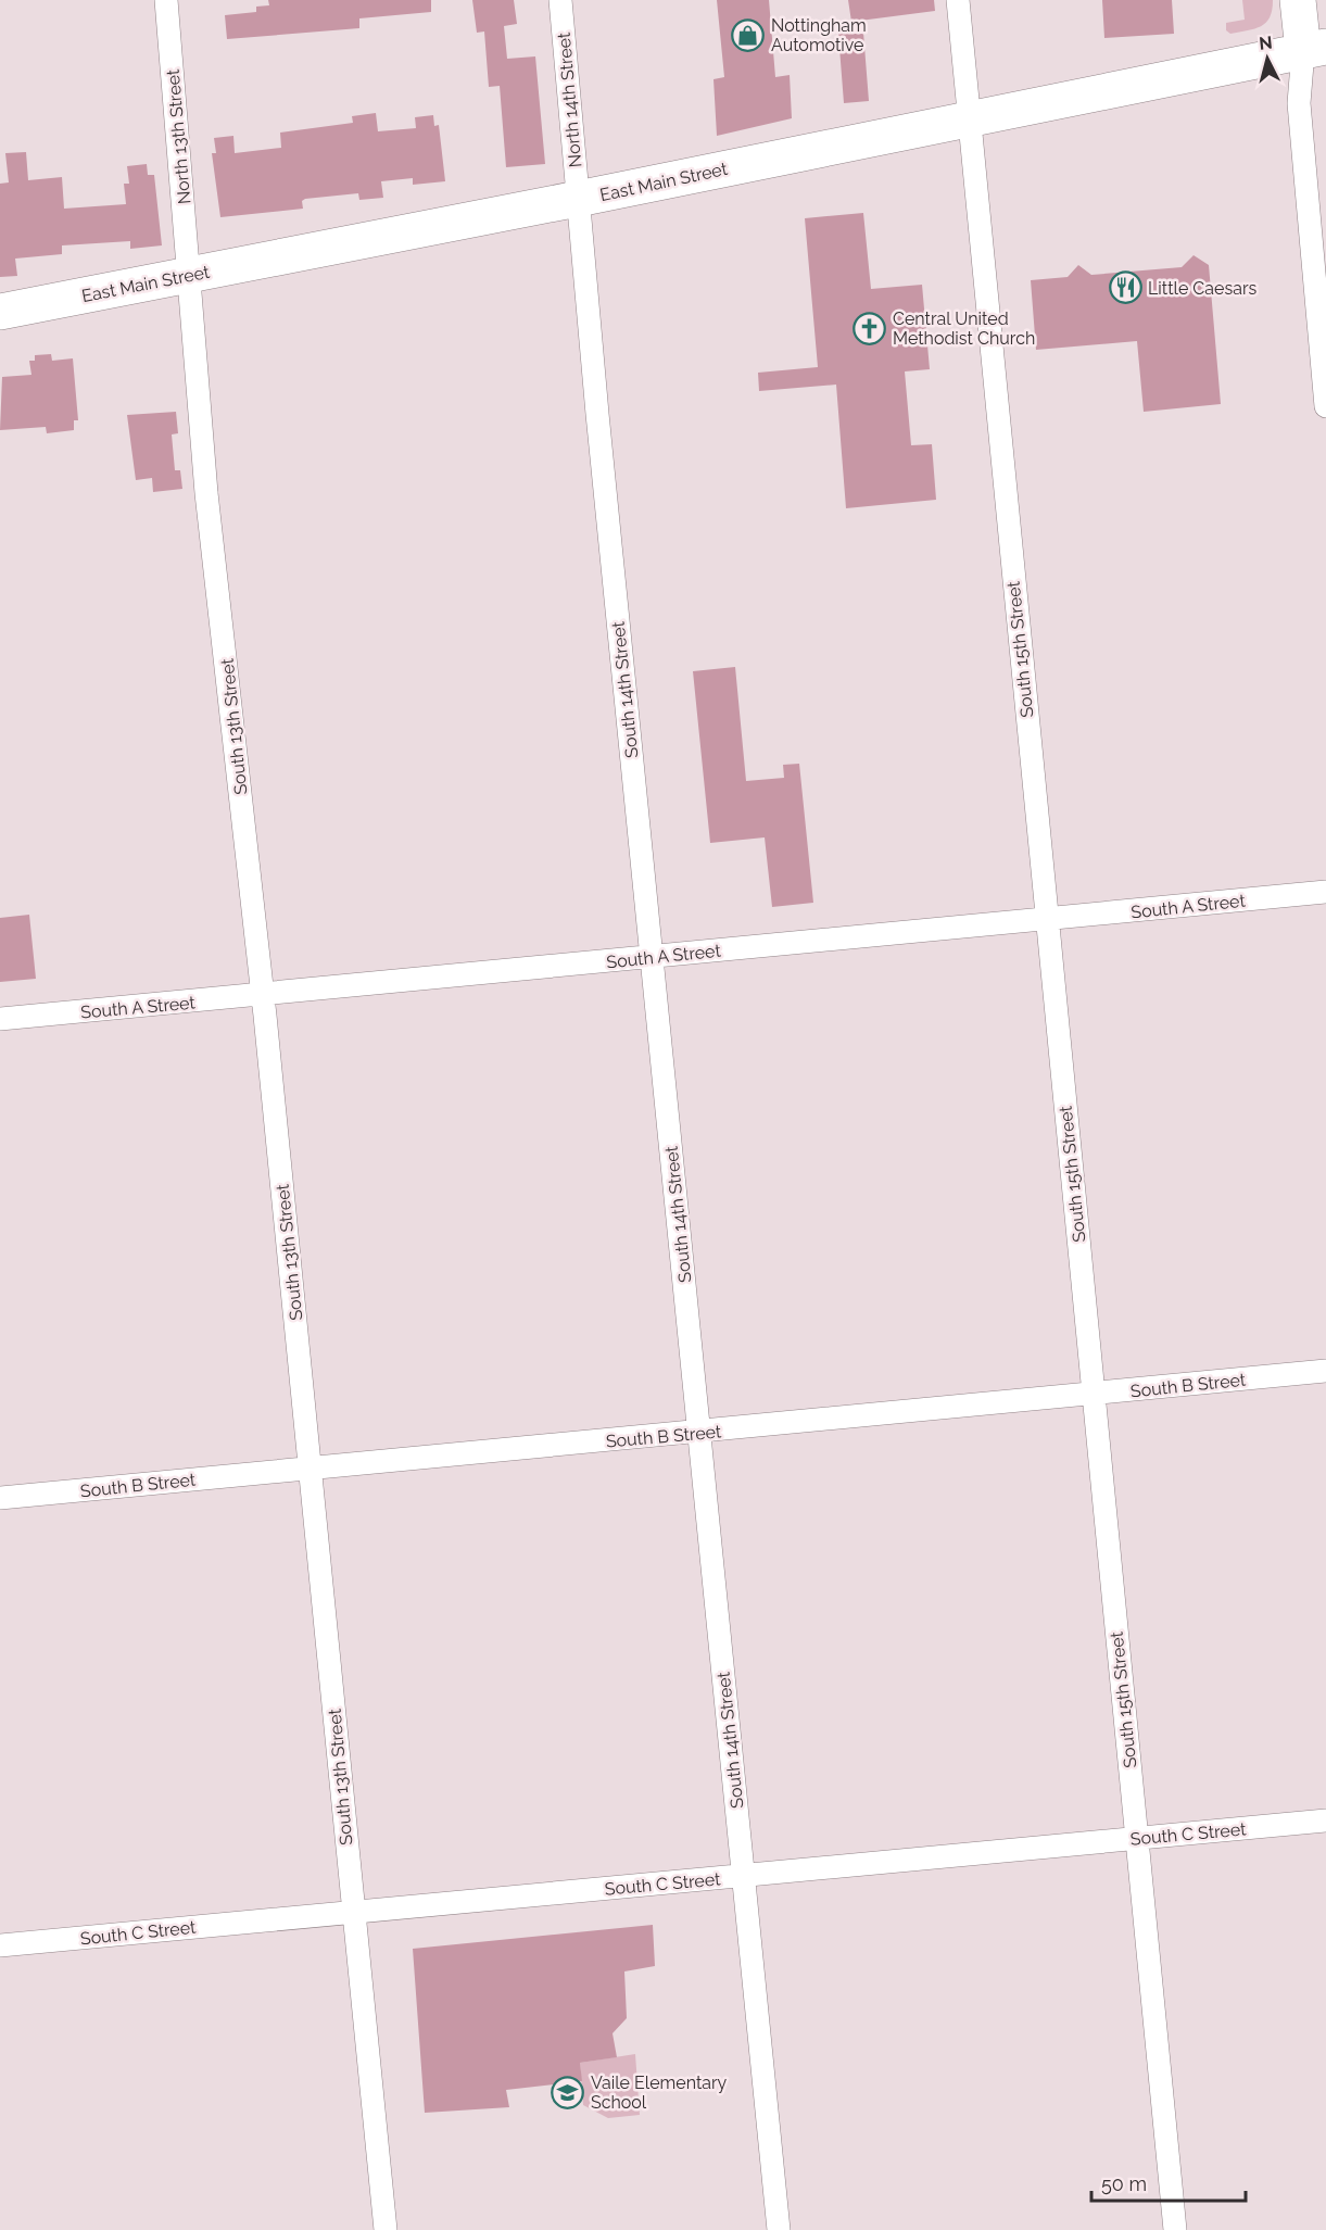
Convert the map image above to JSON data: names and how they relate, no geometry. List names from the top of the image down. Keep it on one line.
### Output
{"streets":{"main road":["East Main Street"],"street":["North 14th Street","North 13th Street","South 15th Street","South 14th Street","South 13th Street","South A Street","South B Street","South C Street"]},"crossings":[["North 14th Street","East Main Street"],["North 14th Street","South 14th Street"],["North 13th Street","East Main Street"],["North 13th Street","South 13th Street"],["East Main Street","South 15th Street"],["East Main Street","South 14th Street"],["East Main Street","South 13th Street"],["South 15th Street","South A Street"],["South 15th Street","South B Street"],["South 15th Street","South C Street"],["South 14th Street","South A Street"],["South 14th Street","South B Street"],["South 14th Street","South C Street"],["South 13th Street","South A Street"],["South 13th Street","South B Street"],["South 13th Street","South C Street"]],"places":{"shop":["Nottingham Automotive"],"restaurant":["Little Caesars"],"church":["Central United Methodist Church"],"school or university":["Vaile Elementary School"]},"scale_bar":"50 m","north":"top"}
